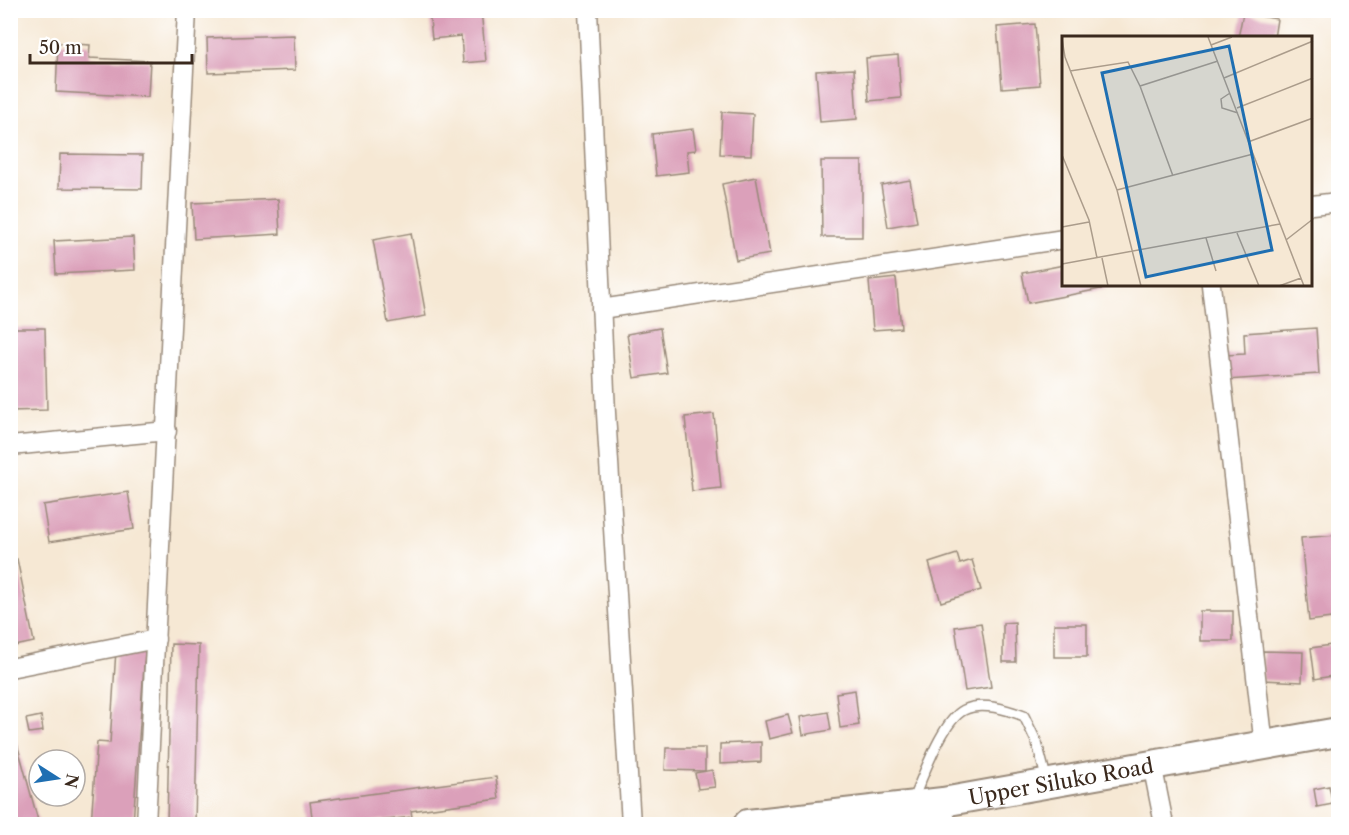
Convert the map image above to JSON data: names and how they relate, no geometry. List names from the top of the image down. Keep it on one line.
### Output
{"streets":{"main road":["Upper Siluko Road"]},"scale_bar":"50 m","north":"right"}
